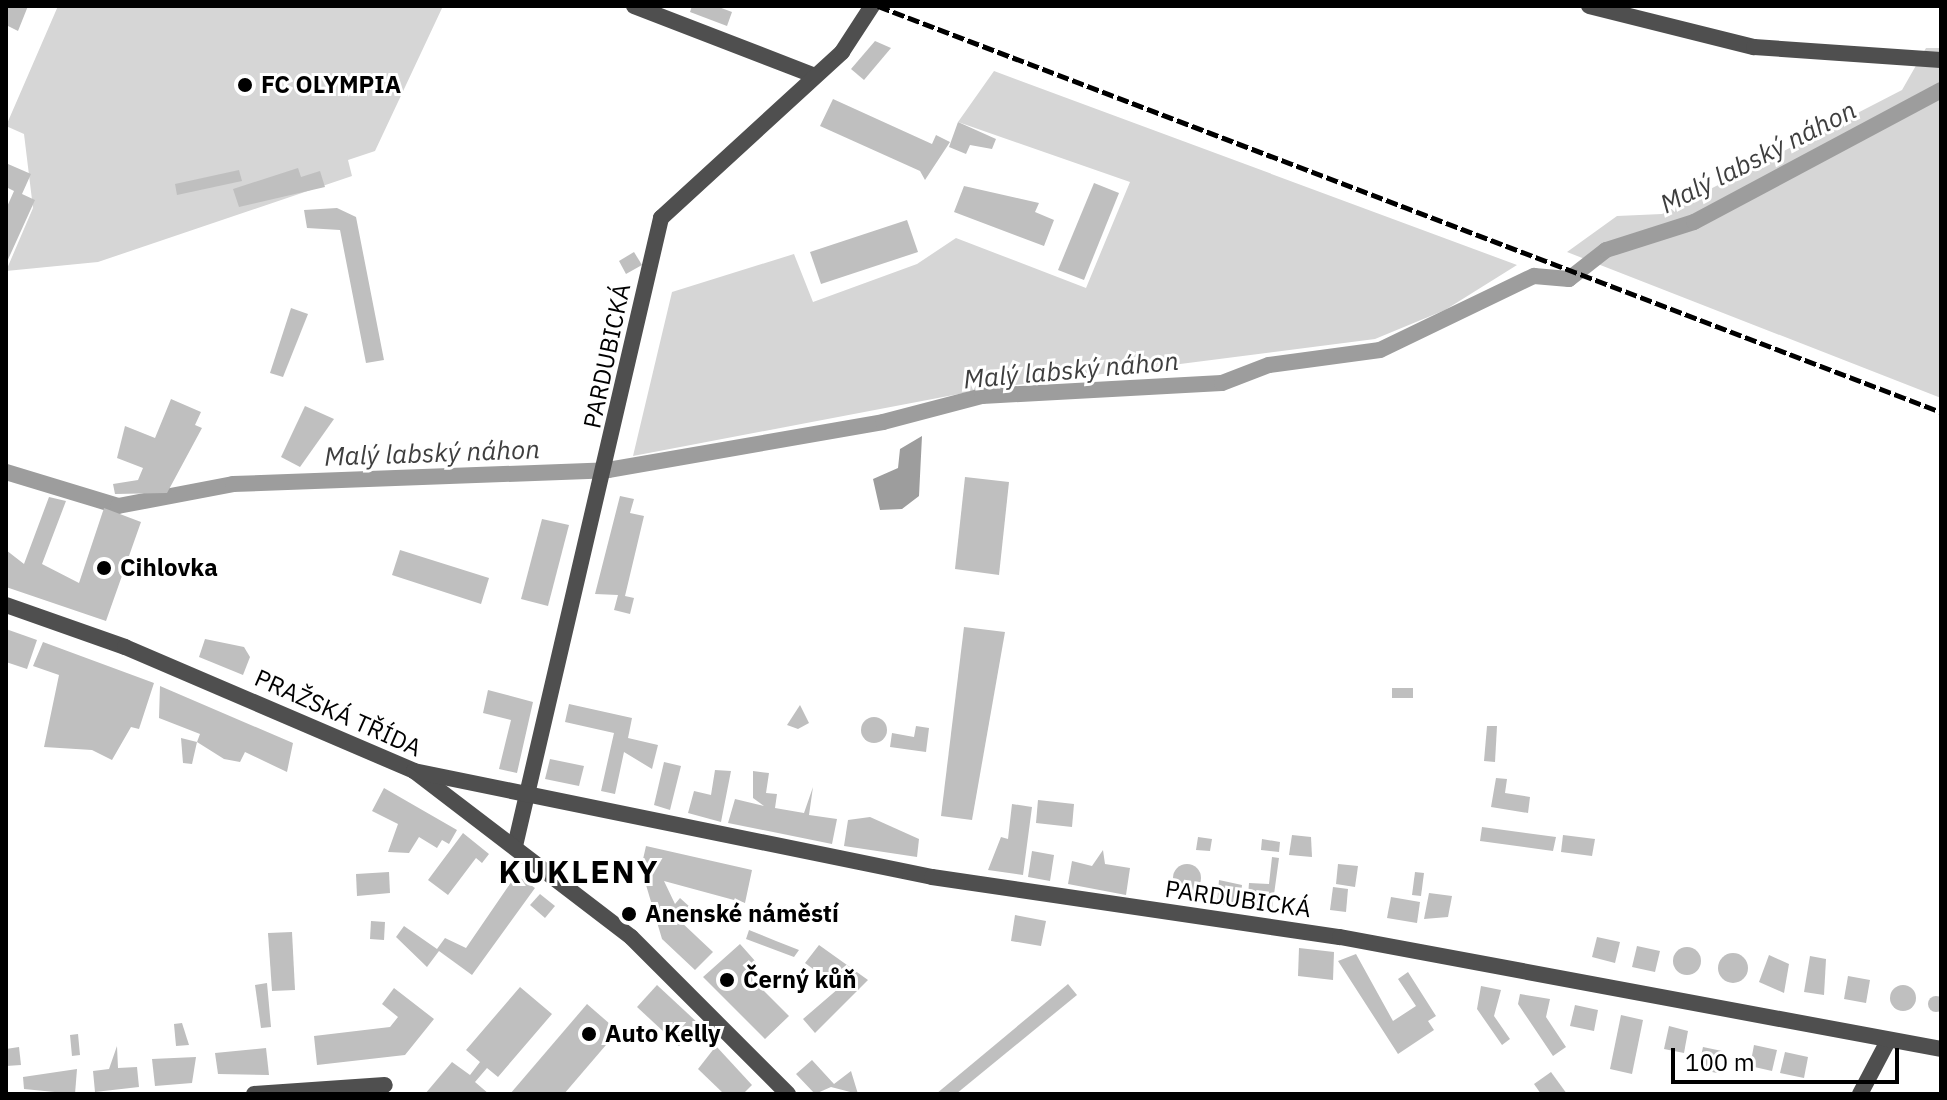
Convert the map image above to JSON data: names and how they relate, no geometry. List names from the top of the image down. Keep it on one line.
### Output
{"streets":{"street":["PARDUBICKÁ","PRAŽSKÁ TŘÍDA"]},"crossings":[["PARDUBICKÁ","PRAŽSKÁ TŘÍDA"]],"districts":["KUKLENY"],"water":["Malý labský náhon"],"places":["FC OLYMPIA","Cihlovka","Anenské náměstí","Černý kůň","Auto Kelly"],"scale_bar":"100 m"}
